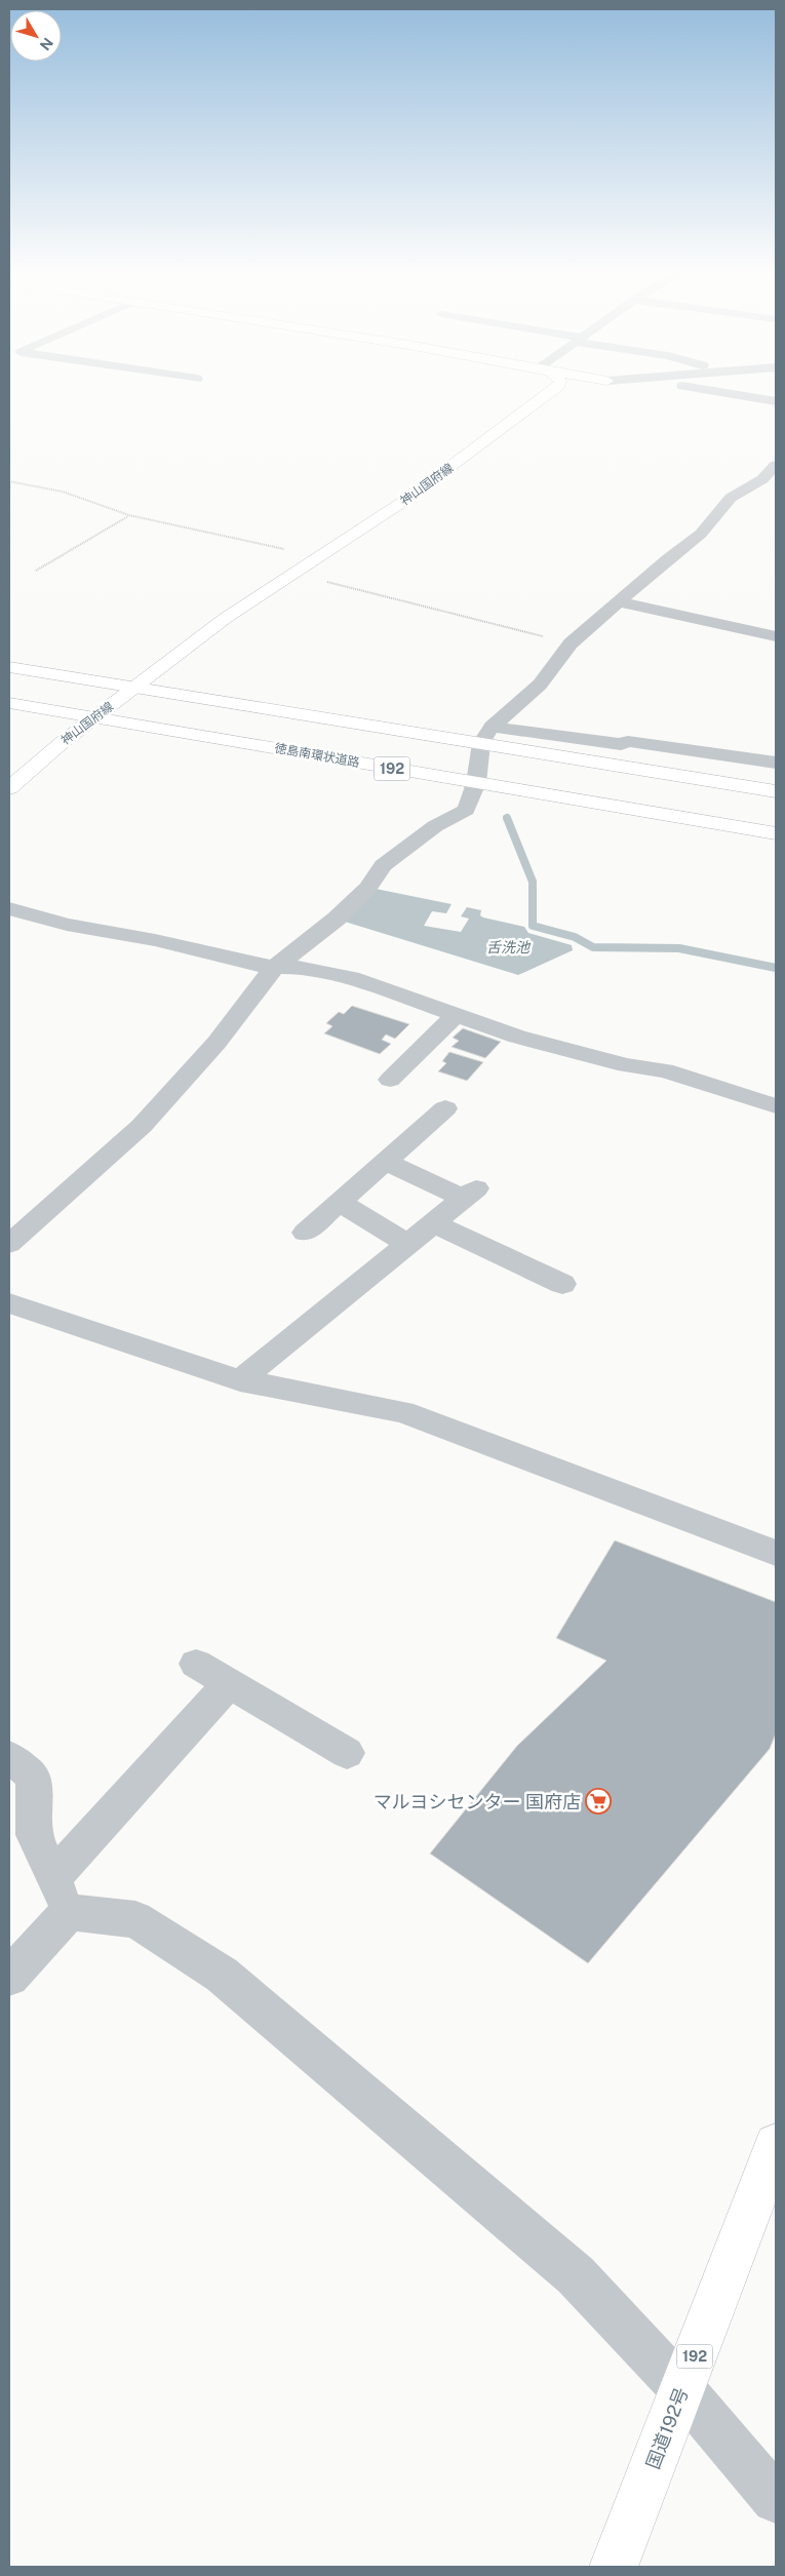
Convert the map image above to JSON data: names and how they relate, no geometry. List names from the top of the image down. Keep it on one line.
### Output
{"streets":{"main road":["神山国府線","徳島南環状道路","192","国道192号"]},"crossings":[["神山国府線","徳島南環状道路"]],"water":["舌洗池"],"places":{"supermarket":["マルヨシセンター 国府店"]},"north":"bottom right"}
